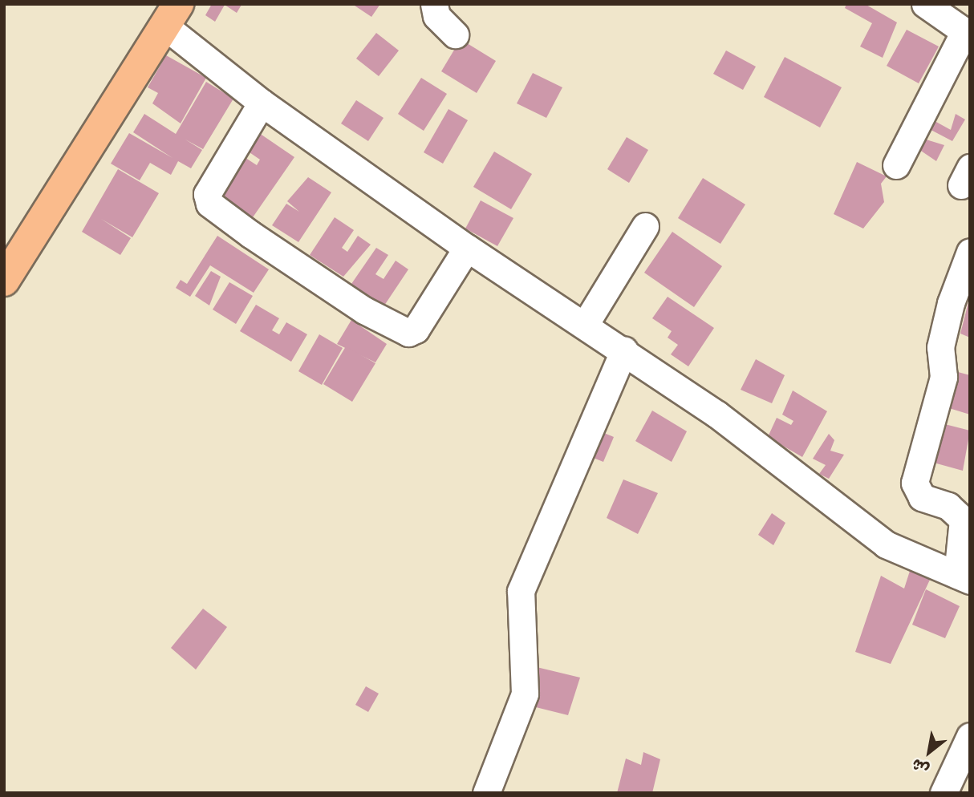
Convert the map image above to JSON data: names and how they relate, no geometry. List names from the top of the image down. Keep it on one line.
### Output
{"north":"bottom left"}
